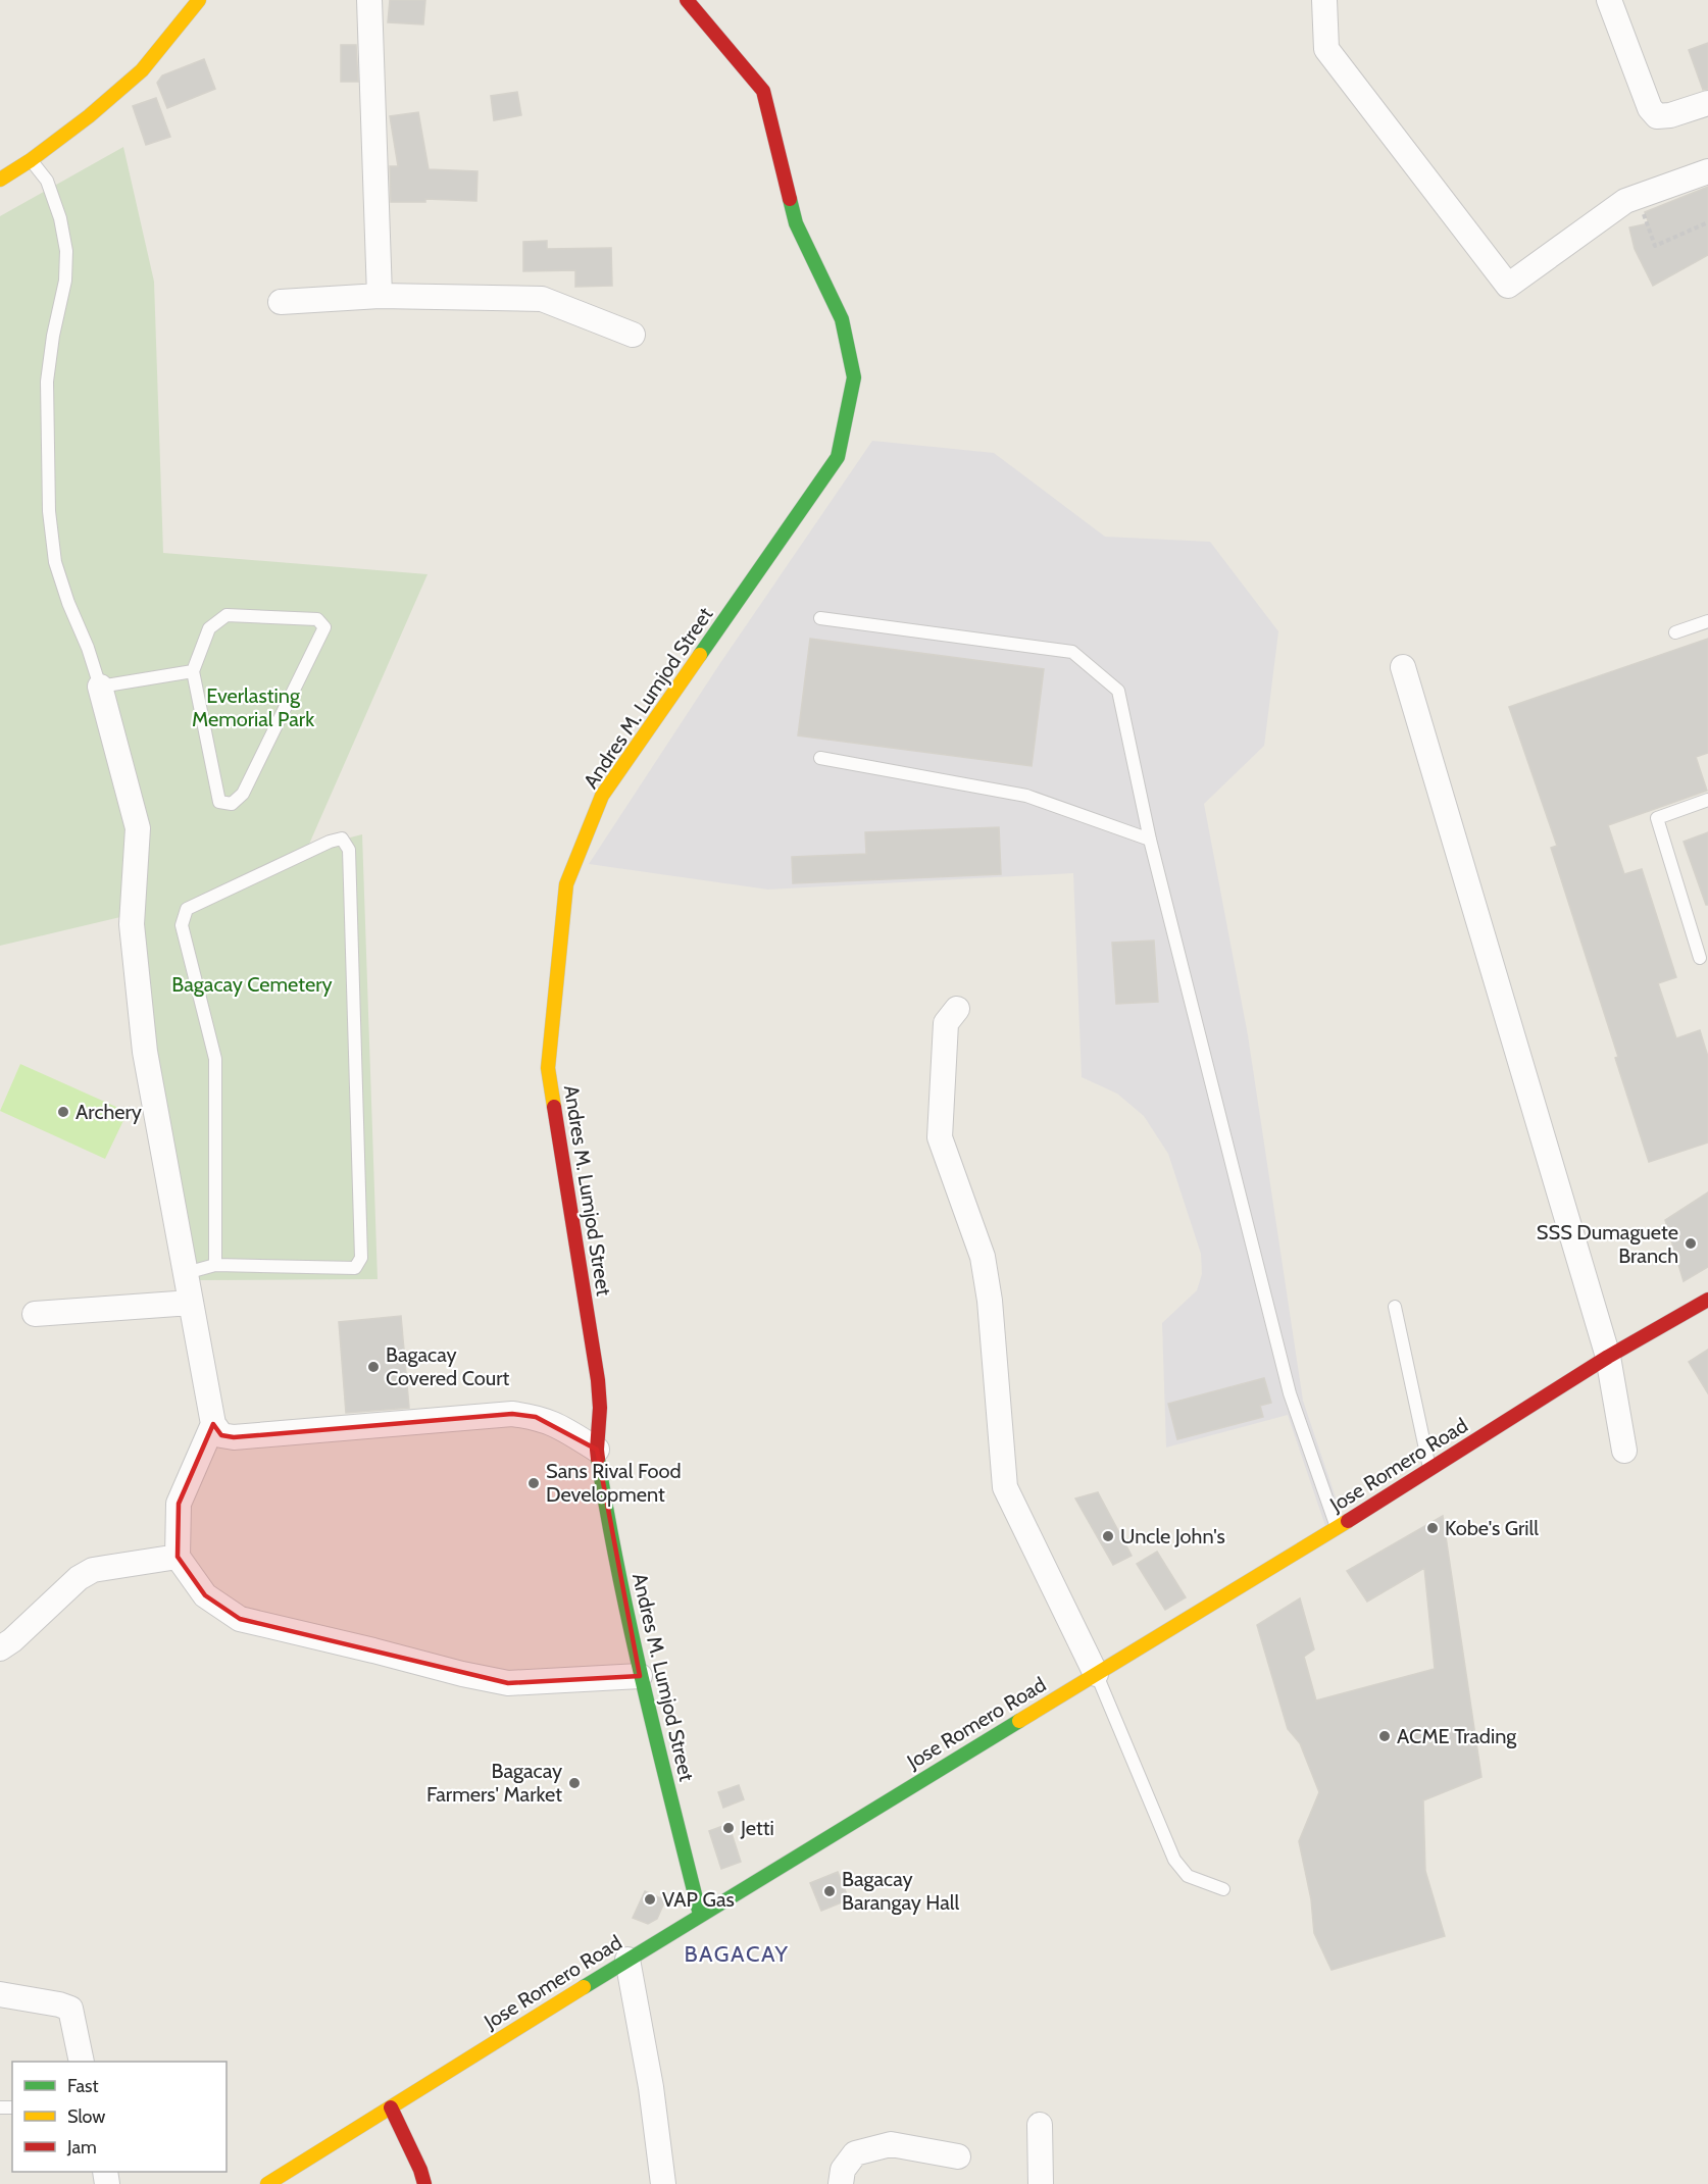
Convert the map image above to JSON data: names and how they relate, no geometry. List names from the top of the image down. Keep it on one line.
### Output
{"streets":{"main road":["Andres M. Lumjod Street","Jose Romero Road"]},"crossings":[["Andres M. Lumjod Street","Jose Romero Road"]],"districts":["BAGACAY"],"parks":["Everlasting Memorial Park","Bagacay Cemetery"],"places":["Archery","SSS Dumaguete Branch","Bagacay Covered Court","Sans Rival Food Development","Kobe's Grill","Uncle John's","ACME Trading","Bagacay Farmers' Market","Jetti","Bagacay Barangay Hall","VAP Gas"],"legend":["Fast","Slow","Jam"]}
